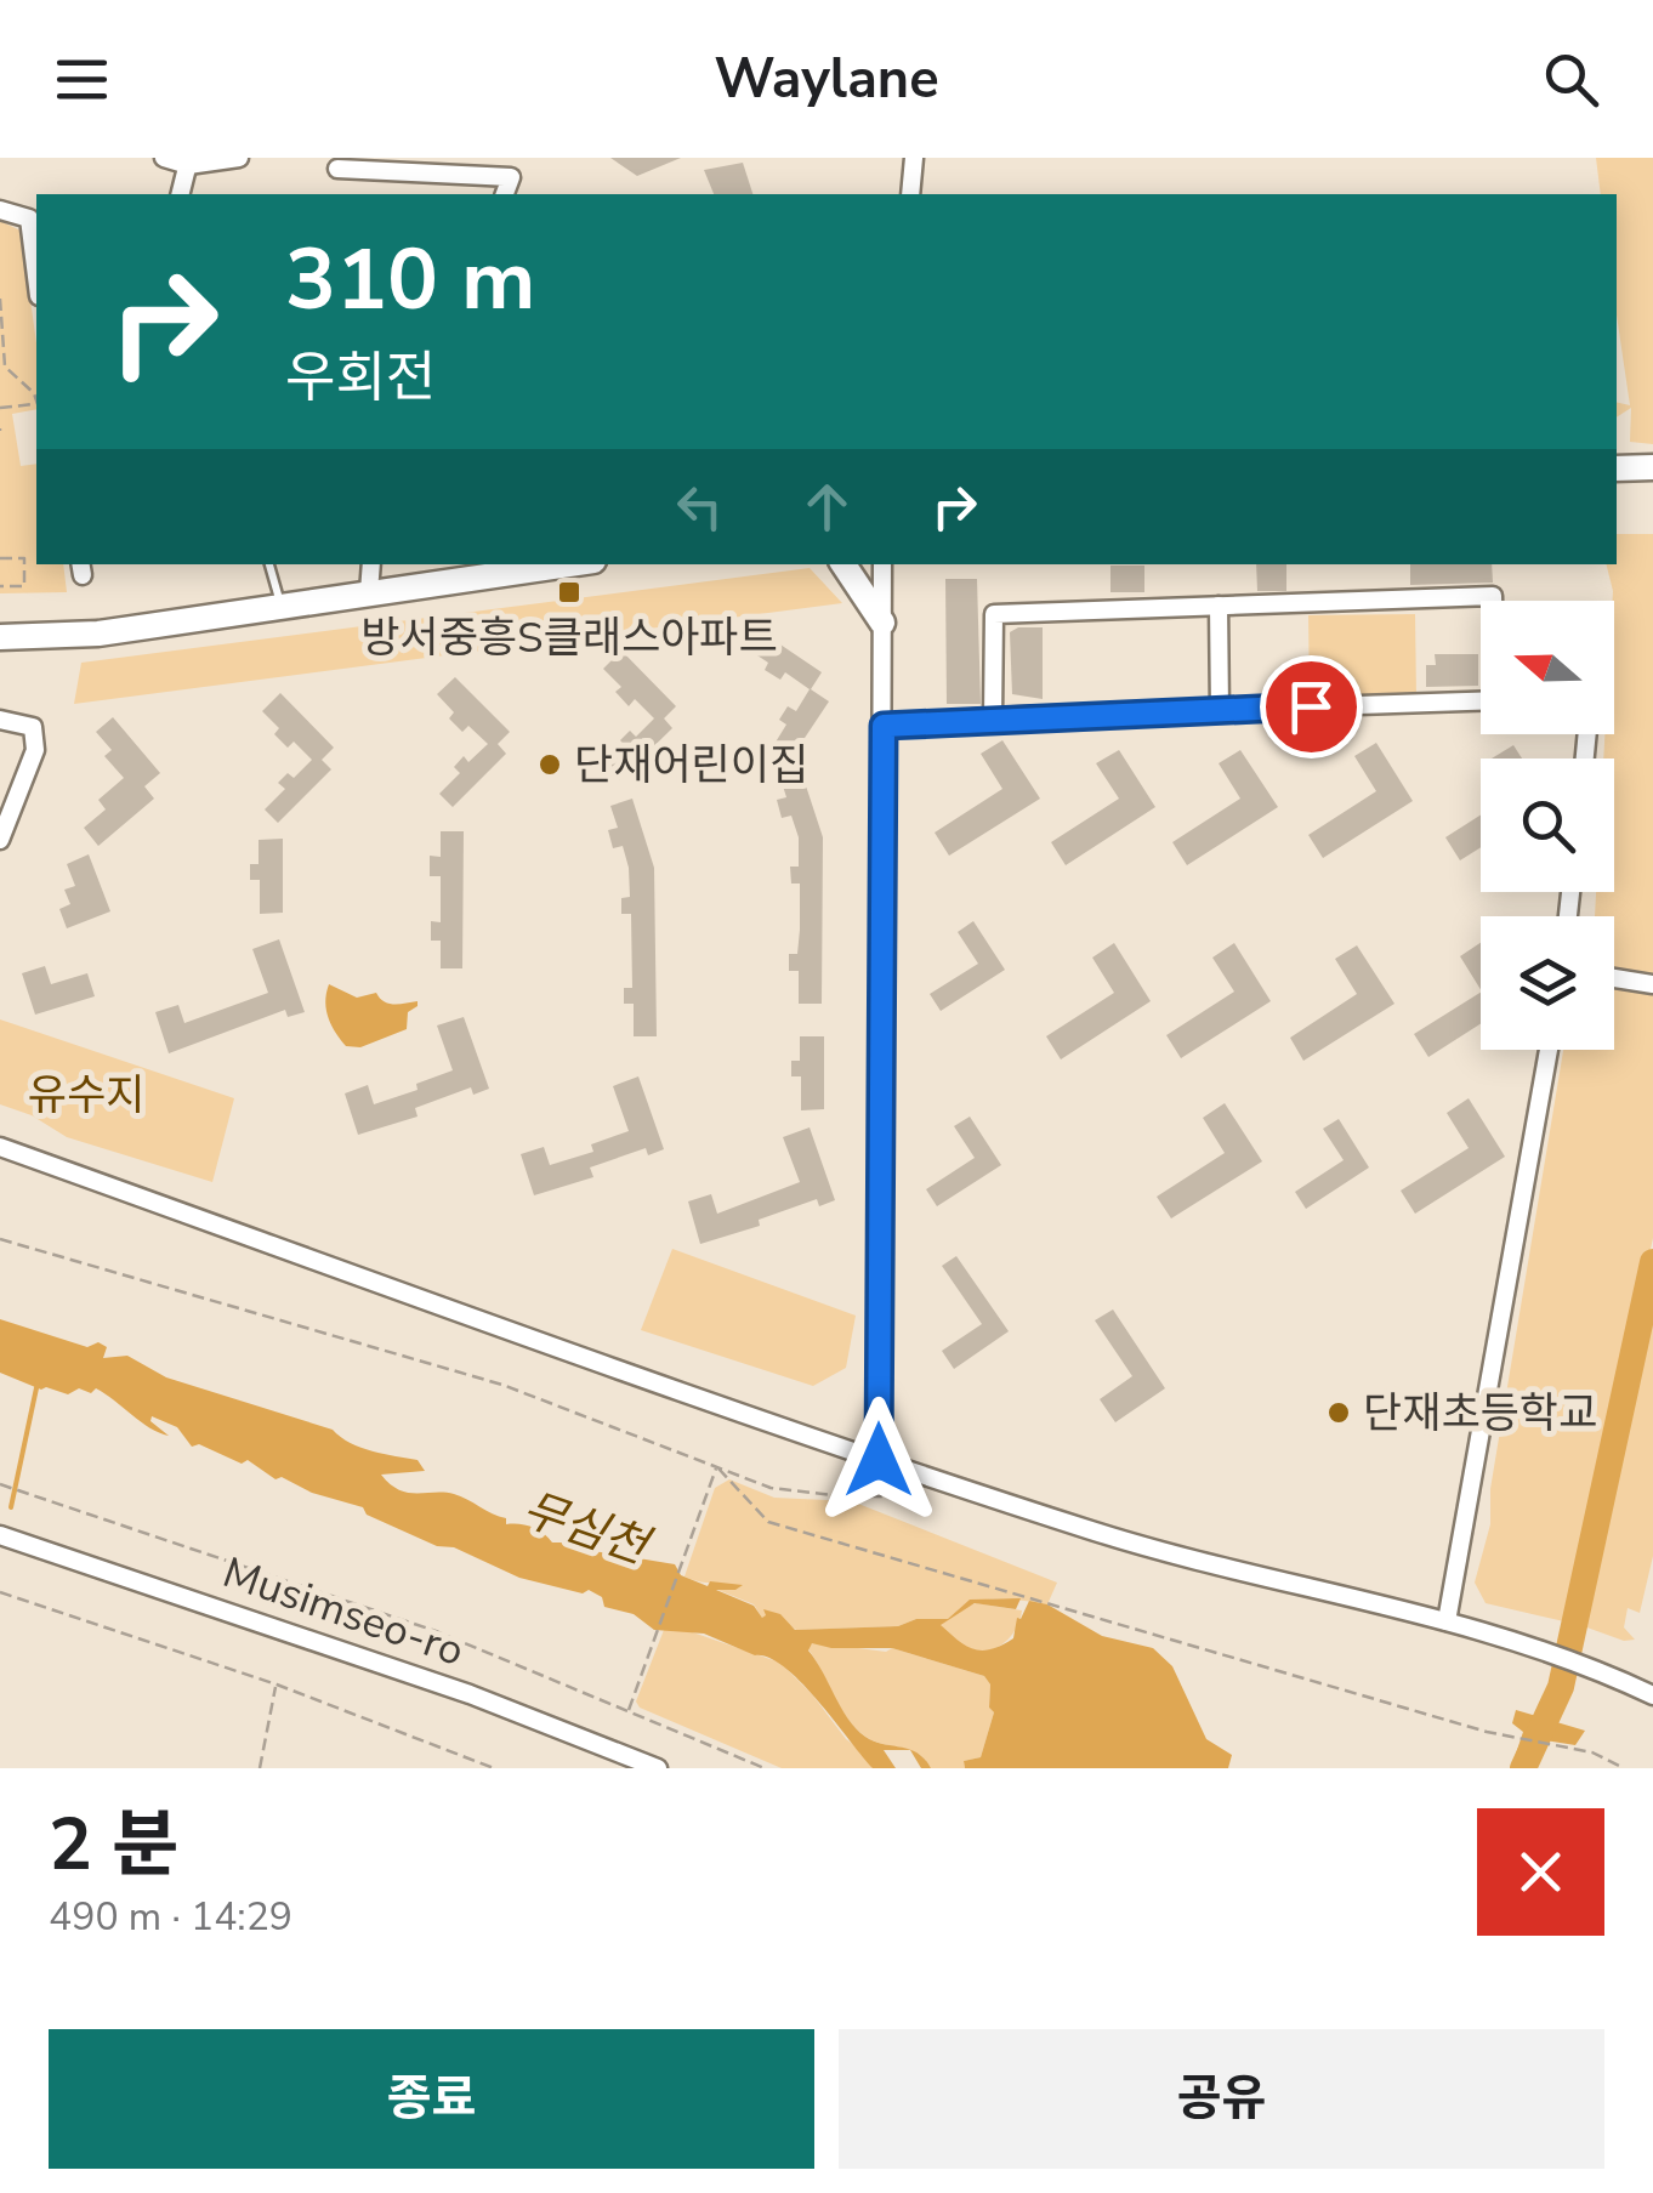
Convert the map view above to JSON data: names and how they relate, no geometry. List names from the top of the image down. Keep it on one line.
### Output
{"streets":{"street":["Musimseo-ro"]},"water":["무심천"],"parks":["유수지"],"places":{"transit":["방서중흥S클래스아파트"],"other":["단재어린이집","단재초등학교"]},"north":"left","page":{"header":"Waylane","turn":["310 m","우회전"],"heading":["2 분","490 m · 14:29"],"buttons":["종료","공유"]}}
